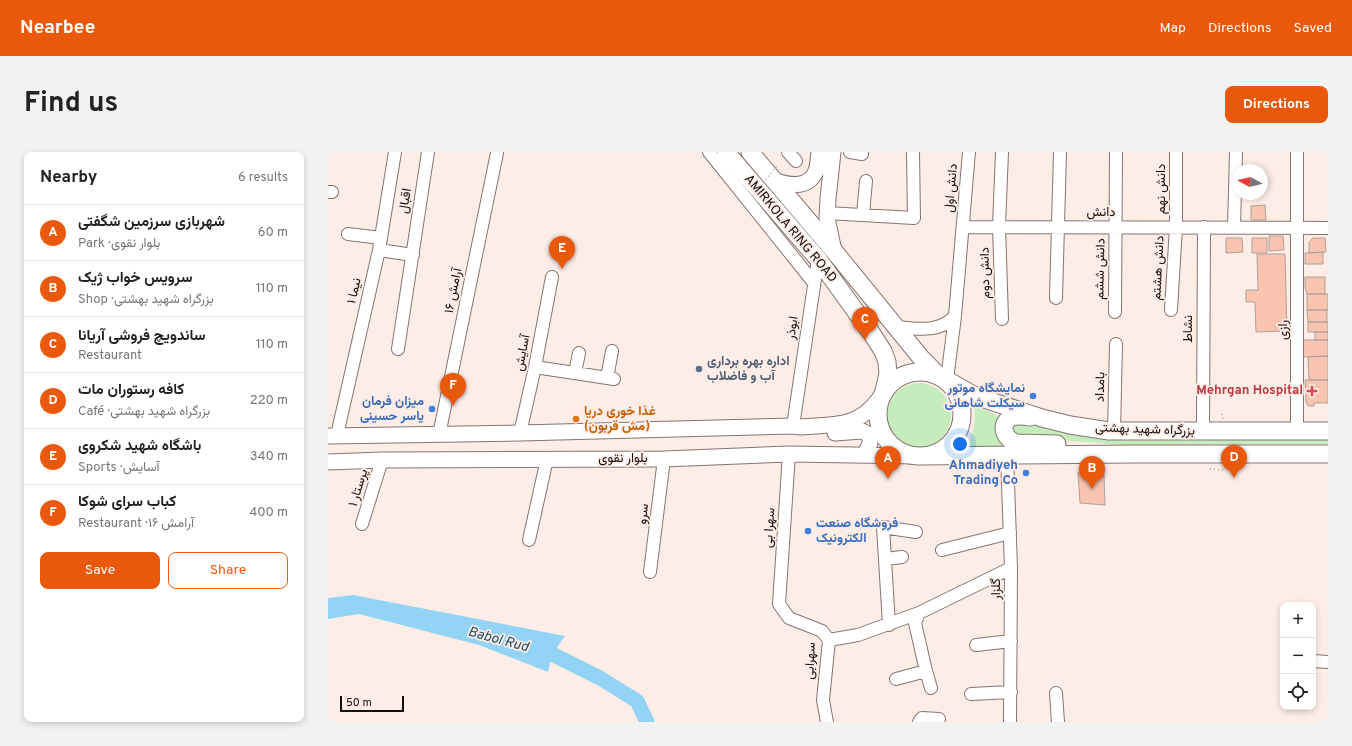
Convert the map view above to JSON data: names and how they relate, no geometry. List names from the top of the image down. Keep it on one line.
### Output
{"streets":{"highway":["AMIRKOLA RING ROAD","بزرگراه شهید بهشتی"],"main road":["بلوار نقوی"],"street":["دانش اول","دانش نهم","اقبال","دانش","دانش هشتم","دانش ششم","دانش دوم","نیما ۱","آرامش ۱۶","ابوذر","نشاط","رازی","آسایش","بامداد","پرستار ۱","سرو","سهرا بی","گلزار","سهرابی"]},"crossings":[["دانش اول","دانش"],["دانش نهم","دانش"],["دانش نهم","دانش هشتم"],["دانش","دانش هشتم"],["دانش","دانش ششم"],["دانش","دانش دوم"],["دانش","نشاط"],["دانش","رازی"],["AMIRKOLA RING ROAD","ابوذر"],["AMIRKOLA RING ROAD","بزرگراه شهید بهشتی"],["AMIRKOLA RING ROAD","بلوار نقوی"],["نشاط","بزرگراه شهید بهشتی"],["رازی","بزرگراه شهید بهشتی"],["بامداد","بزرگراه شهید بهشتی"],["بزرگراه شهید بهشتی","بلوار نقوی"],["بزرگراه شهید بهشتی","گلزار"],["بلوار نقوی","پرستار ۱"],["بلوار نقوی","سرو"],["بلوار نقوی","سهرا بی"],["سهرا بی","سهرابی"]],"water":["Babol Rud"],"places":{"other":["اداره بهره برداری آب و فاضلاب","نمایشگاه موتور سیکلت شاهانی","میزان فرمان یاسر حسینی","غذا خوری دریا (مش قربون)","Ahmadiyeh Trading Co","فروشگاه صنعت الکترونیک"],"health":["Mehrgan Hospital"]},"scale_bar":"50 m","north":"left","page":{"header":"Nearbee","nav":["Map","Directions","Saved"],"title":"Find us","buttons":["Directions",["Save","Share"]],"heading":["Nearby","6 results"],"list":[{"mark":"A","name":"شهربازی سرزمین شگفتی","note":"Park · بلوار نقوی","value":"60 m"},{"mark":"B","name":"سرویس خواب ژیک","note":"Shop · بزرگراه شهید بهشتی","value":"110 m"},{"mark":"C","name":"ساندویچ فروشی آریانا","note":"Restaurant","value":"110 m"},{"mark":"D","name":"کافه رستوران مات","note":"Café · بزرگراه شهید بهشتی","value":"220 m"},{"mark":"E","name":"باشگاه شهید شکروی","note":"Sports · آسایش","value":"340 m"},{"mark":"F","name":"کباب سرای شوکا","note":"Restaurant · آرامش ۱۶","value":"400 m"}],"pins":["E","C","F","D","A","B"],"map_buttons":["+","−"],"scale":"50 m"}}
